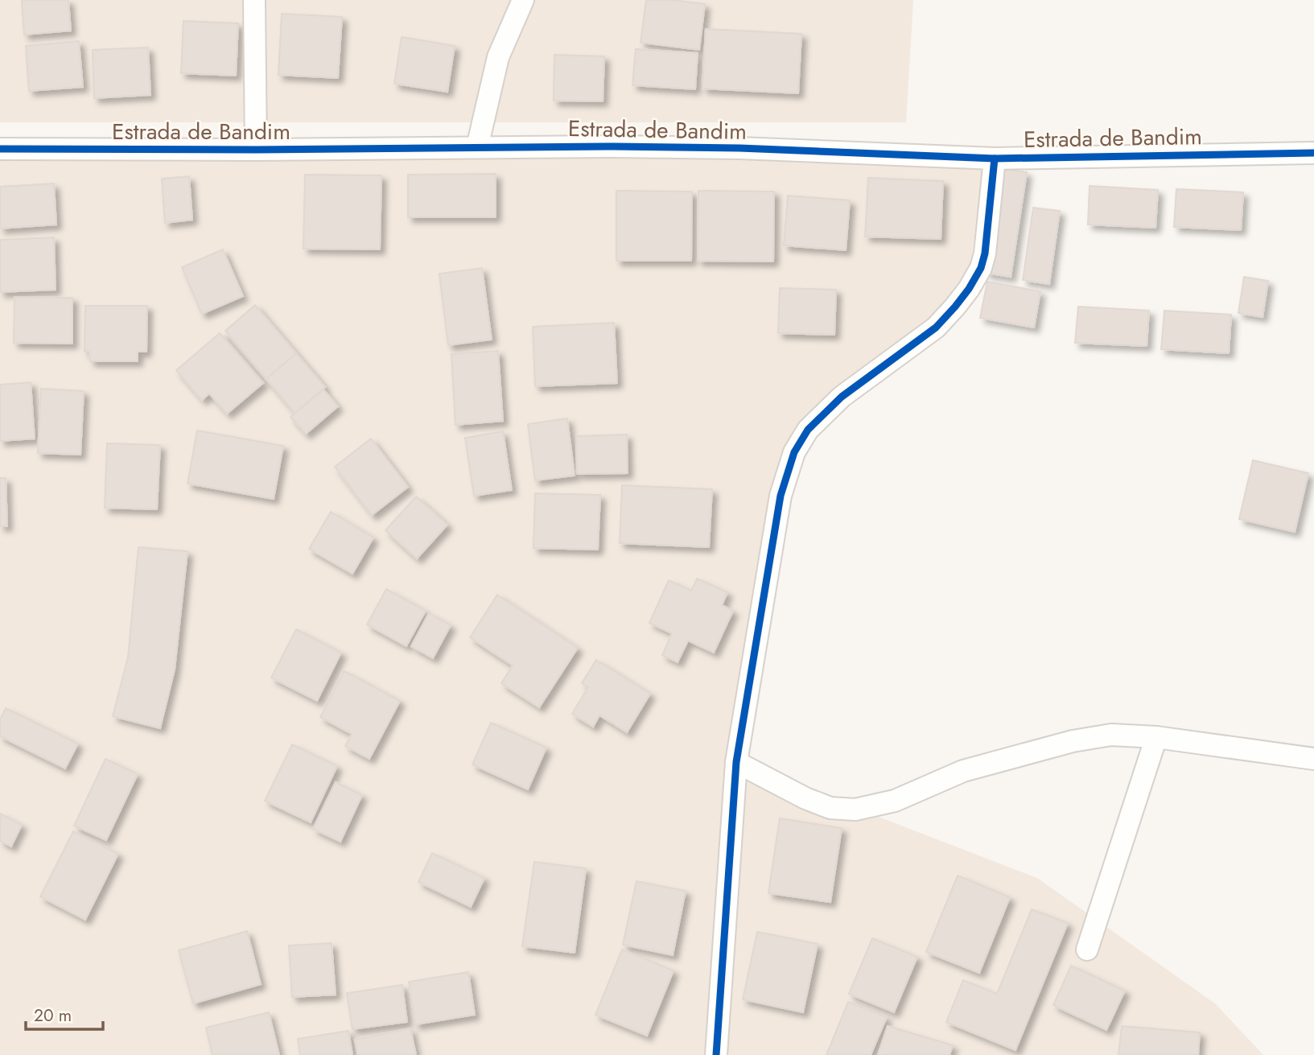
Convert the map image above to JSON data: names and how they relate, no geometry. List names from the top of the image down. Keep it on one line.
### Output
{"streets":{"street":["Estrada de Bandim"]},"scale_bar":"20 m"}
